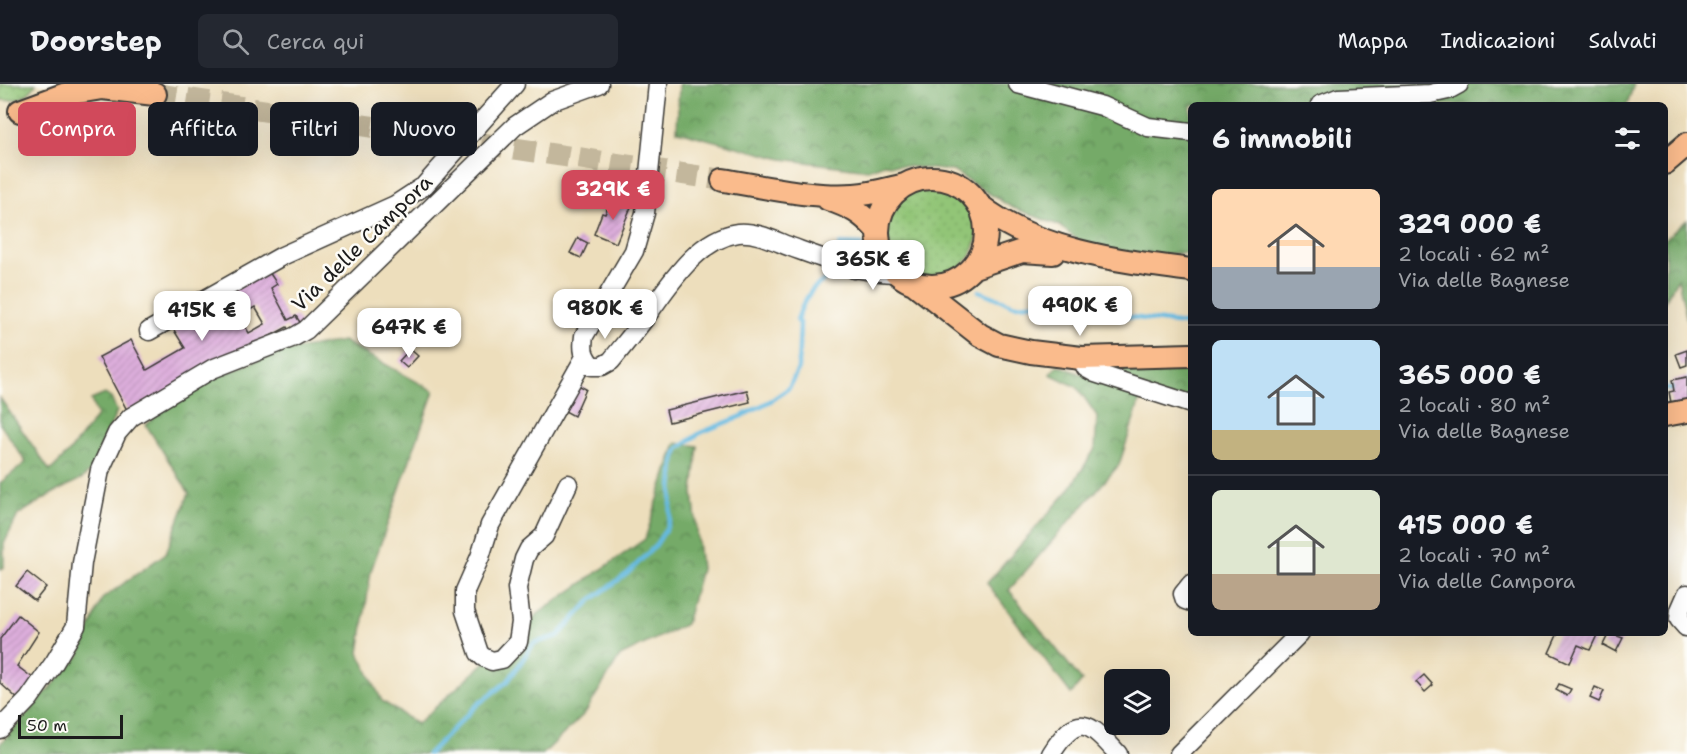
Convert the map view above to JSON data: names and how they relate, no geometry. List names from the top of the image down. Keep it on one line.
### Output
{"streets":{"street":["Via delle Campora"]},"scale_bar":"50 m","page":{"header":"Doorstep","search":"Cerca qui","nav":["Mappa","Indicazioni","Salvati"],"chip":["Compra","Affitta","Filtri","Nuovo"],"heading":"6 immobili","price":["329K €","365K €","490K €","980K €","415K €","647K €"],"list":[{"name":"329 000 €","note":"2 locali · 62 m² · Via delle Bagnese"},{"name":"365 000 €","note":"2 locali · 80 m² · Via delle Bagnese"},{"name":"415 000 €","note":"2 locali · 70 m² · Via delle Campora"}],"scale":"50 m"}}
